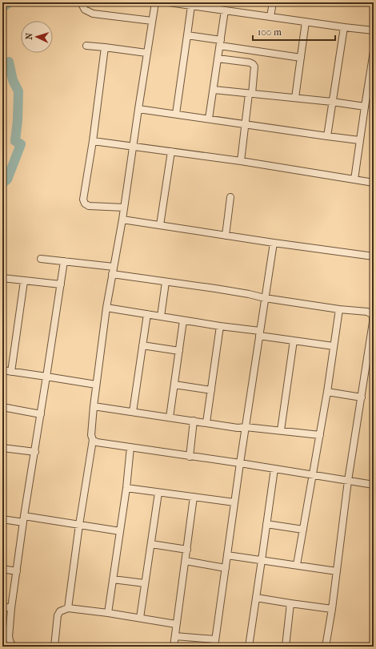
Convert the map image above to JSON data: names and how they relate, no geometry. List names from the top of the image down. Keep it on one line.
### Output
{"scale_bar":"100 m","north":"left"}
